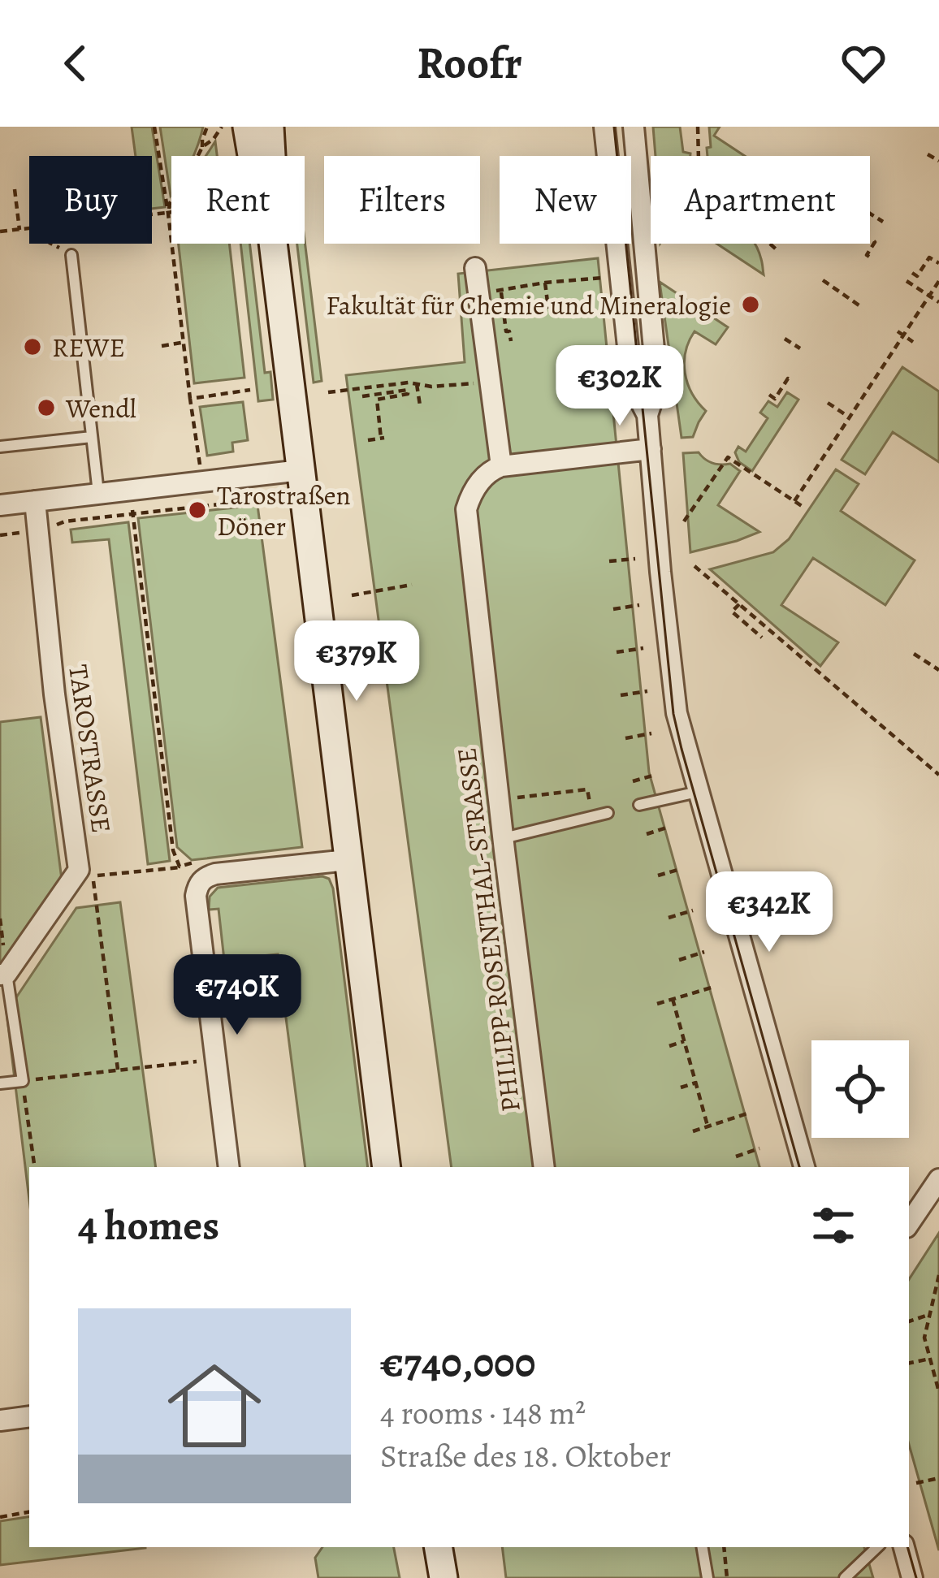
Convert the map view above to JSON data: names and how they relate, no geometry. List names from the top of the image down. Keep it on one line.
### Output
{"streets":{"street":["TAROSTRASSE","PHILIPP-ROSENTHAL-STRASSE"]},"places":["Fakultät für Chemie und Mineralogie","REWE","Wendl","Tarostraßen Döner"],"page":{"header":"Roofr","chip":["Buy","Rent","Filters","New","Apartment"],"price":["€302K","€379K","€342K","€740K"],"heading":"4 homes","list":[{"name":"€740,000","note":"4 rooms · 148 m² · Straße des 18. Oktober"}]}}
